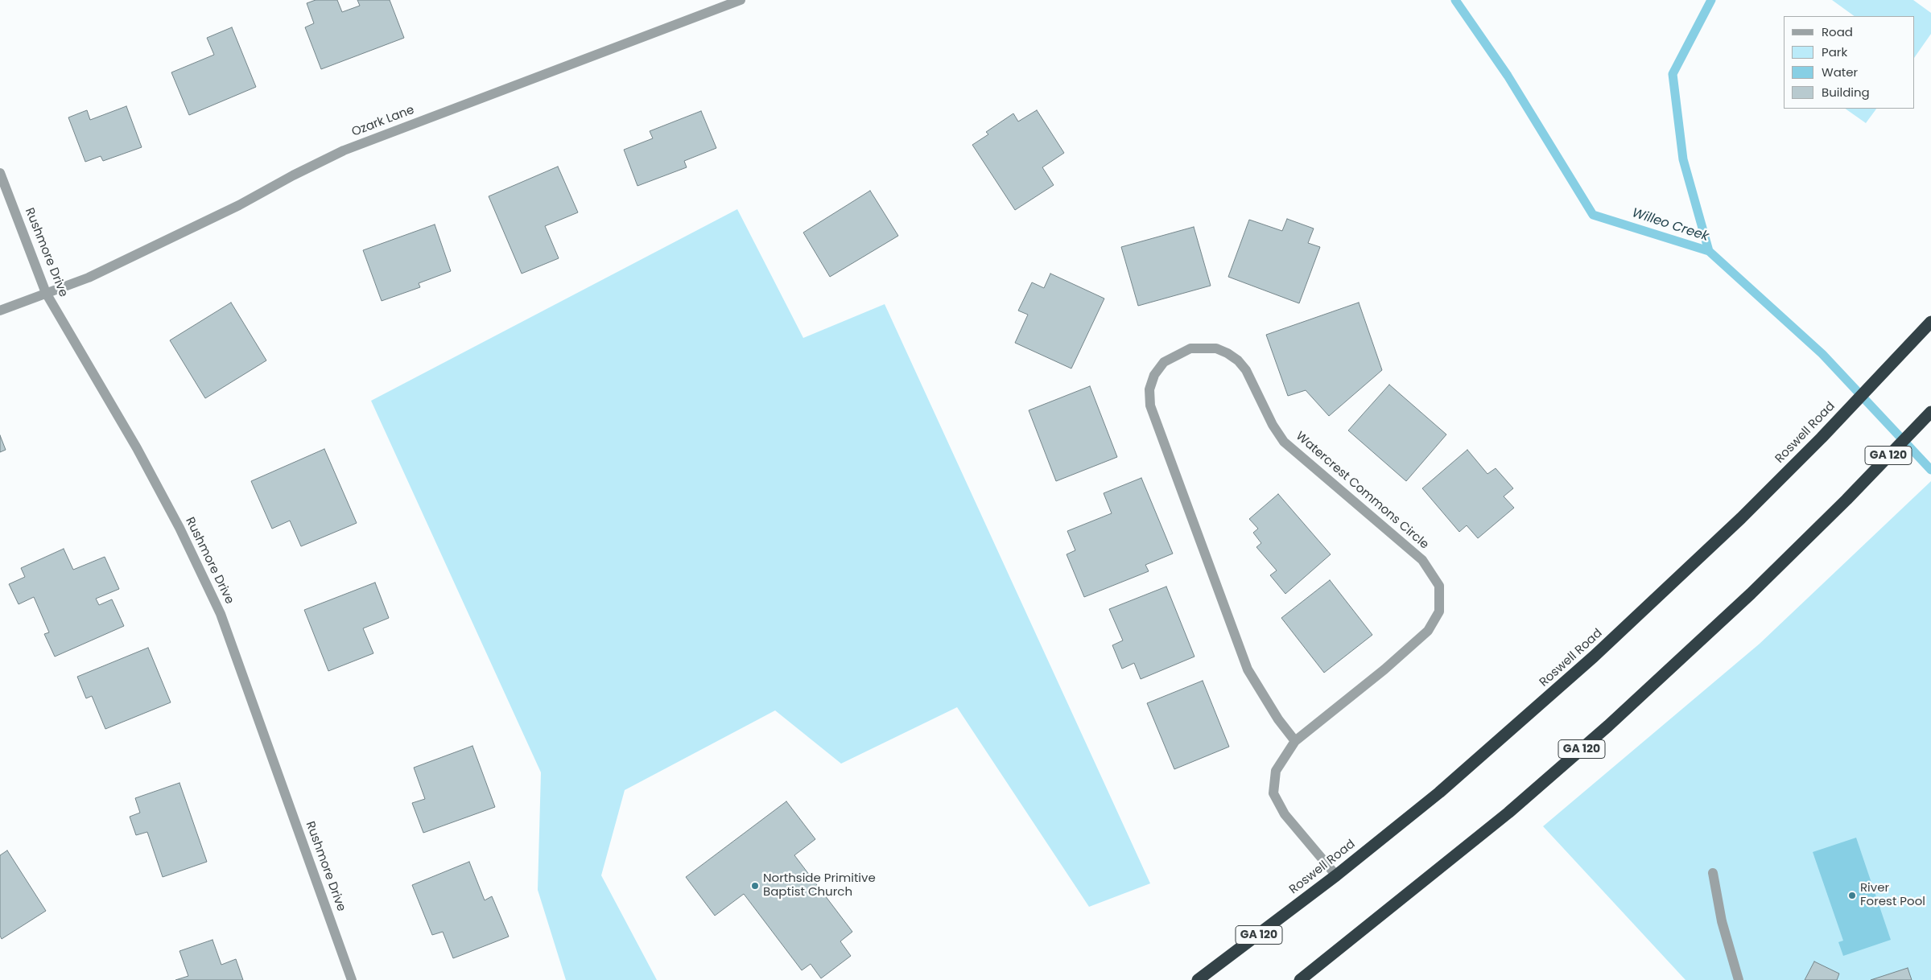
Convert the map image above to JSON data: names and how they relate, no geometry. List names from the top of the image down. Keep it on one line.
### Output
{"streets":{"highway":["Roswell Road","GA 120"],"street":["Ozark Lane","Rushmore Drive","Watercrest Commons Circle"]},"crossings":[["Ozark Lane","Rushmore Drive"],["Roswell Road","Watercrest Commons Circle"]],"water":["Willeo Creek"],"places":["Northside Primitive Baptist Church","River Forest Pool"],"legend":["Road","Park","Water","Building"]}
